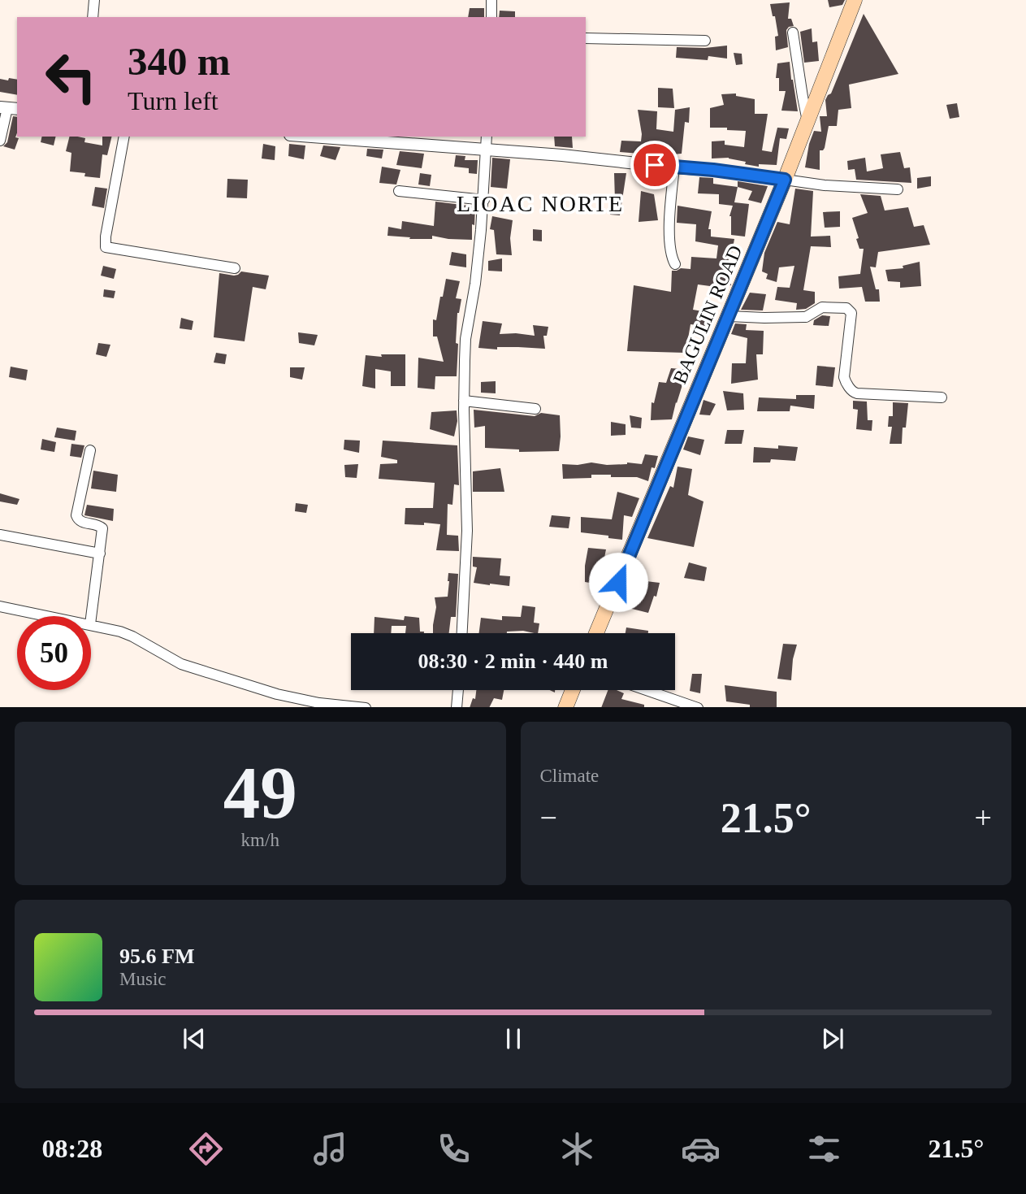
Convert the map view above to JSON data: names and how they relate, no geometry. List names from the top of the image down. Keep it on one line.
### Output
{"streets":{"main road":["BAGULIN ROAD"]},"districts":["LIOAC NORTE"],"page":{"turn":["340 m","Turn left"],"limit":"50","trip":"08:30 · 2 min · 440 m","tile":[["49","km/h"],"Climate"],"heat":["−","21.5°","+"],"song":["95.6 FM","Music"],"tabs":["08:28","21.5°"]}}
